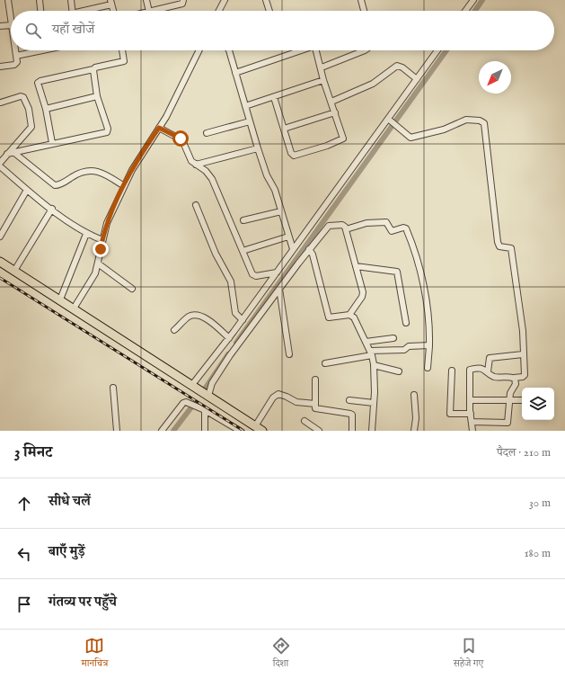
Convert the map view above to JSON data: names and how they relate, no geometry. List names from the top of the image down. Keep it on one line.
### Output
{"north":"bottom left","page":{"search":"यहाँ खोजें","heading":["3 मिनट","पैदल · 210 m"],"list":[["सीधे चलें","30 m"],["बाएँ मुड़ें","180 m"],"गंतव्य पर पहुँचे"],"nav":["मानचित्र","दिशा","सहेजे गए"]}}
